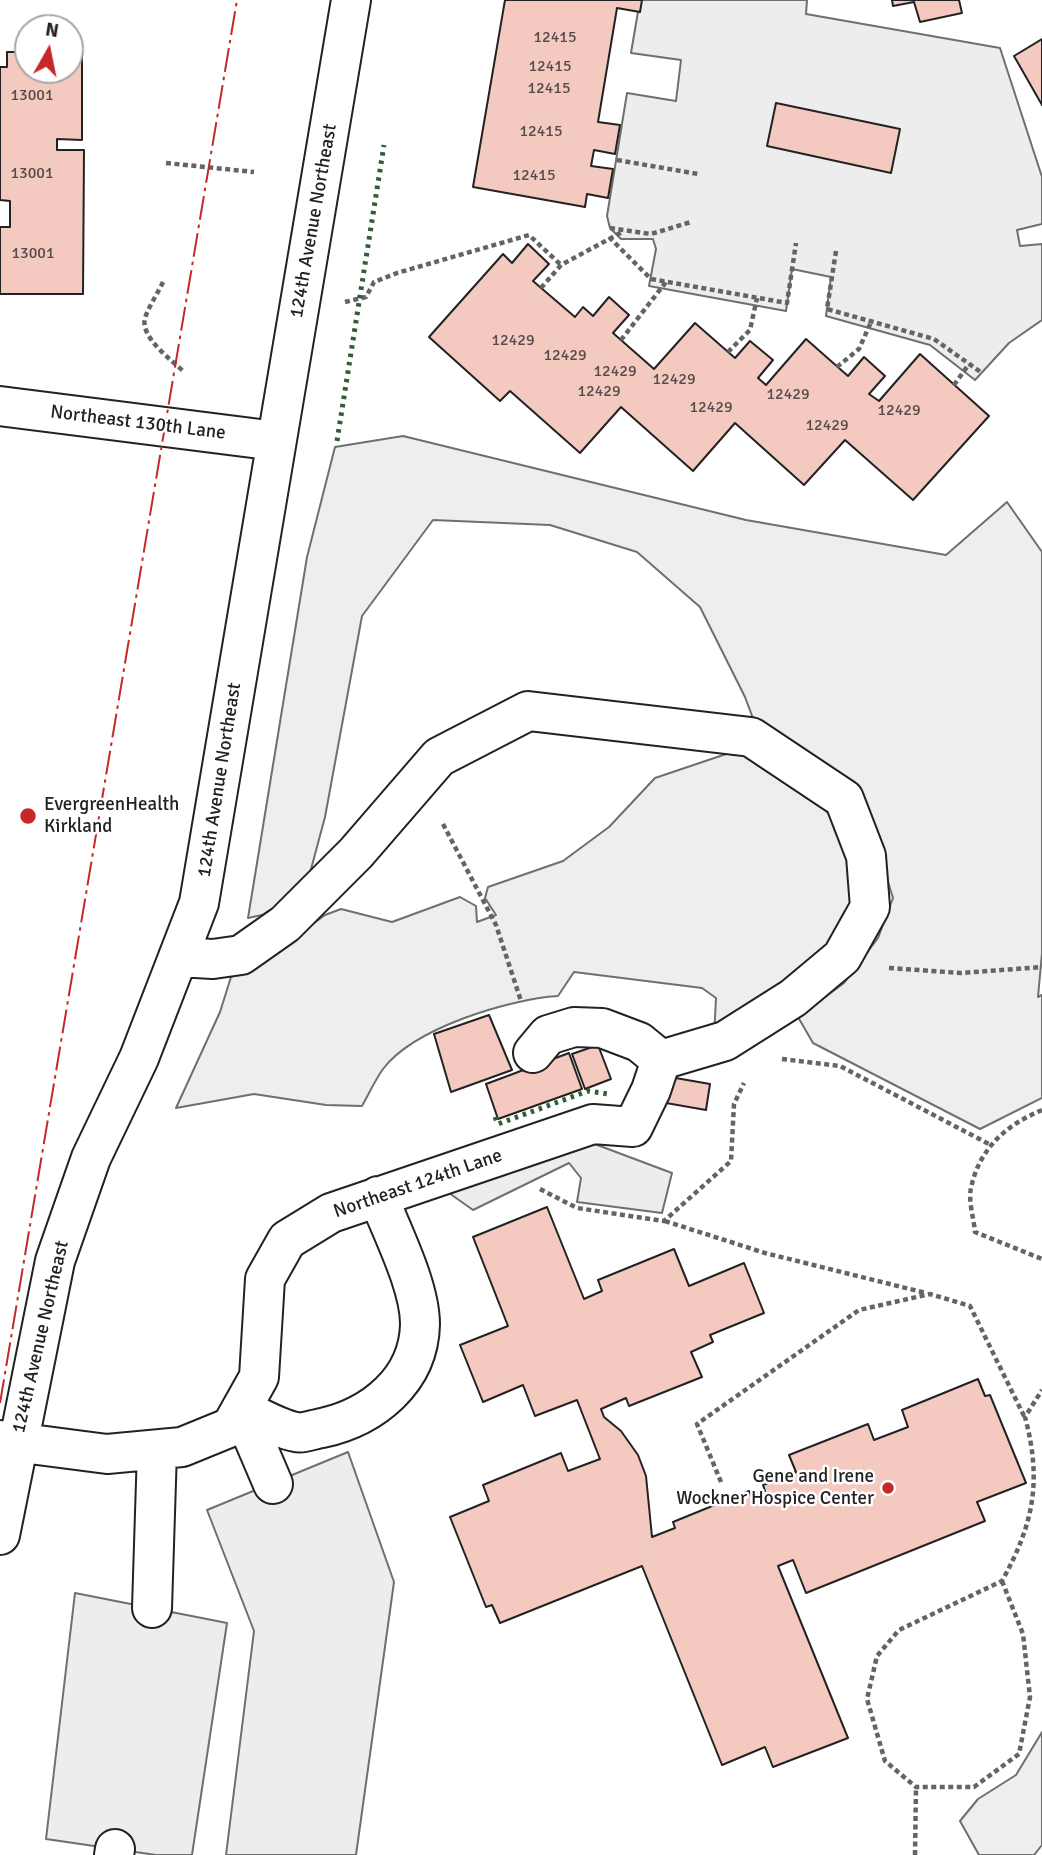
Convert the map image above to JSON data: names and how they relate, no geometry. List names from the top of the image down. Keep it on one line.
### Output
{"streets":{"street":["124th Avenue Northeast","Northeast 130th Lane","Northeast 124th Lane"]},"crossings":[["124th Avenue Northeast","Northeast 130th Lane"],["124th Avenue Northeast","Northeast 124th Lane"]],"places":["EvergreenHealth Kirkland","Gene and Irene Wockner Hospice Center"],"house_numbers":["12415","12415","12415","13001","12415","13001","12415","13001","12429","12429","12429","12429","12429","12429","12429","12429","12429"],"north":"top"}
